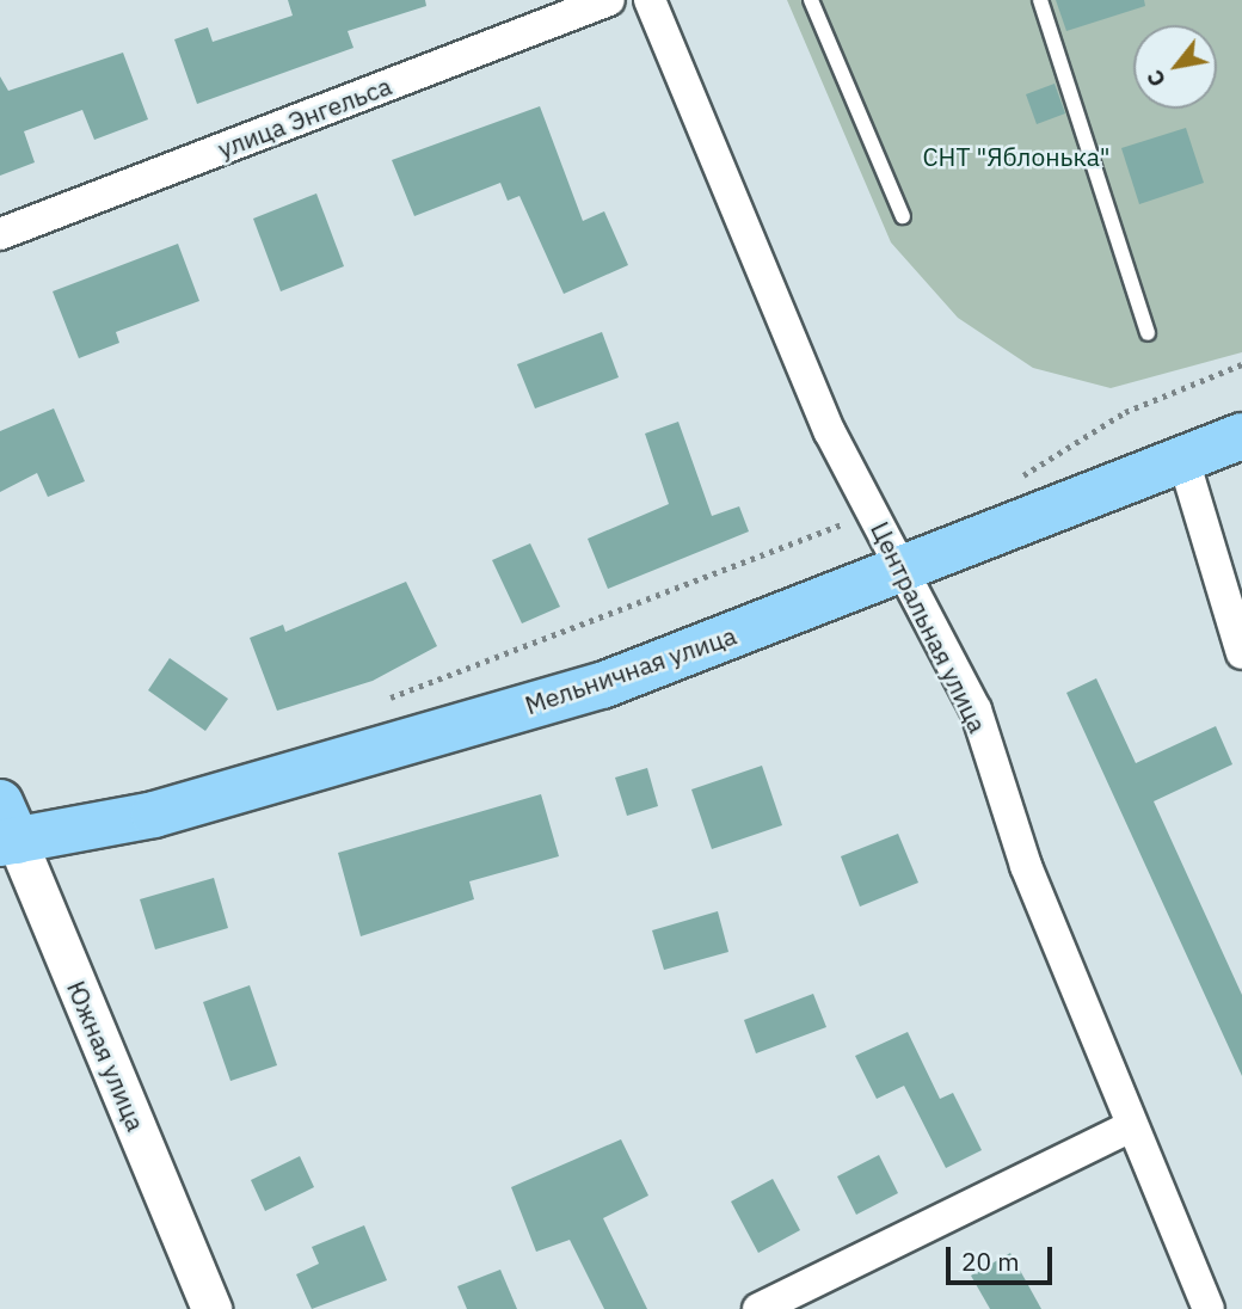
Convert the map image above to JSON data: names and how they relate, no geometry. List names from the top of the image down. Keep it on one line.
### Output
{"streets":{"main road":["Мельничная улица"],"street":["улица Энгельса","Центральная улица","Южная улица"]},"crossings":[["Центральная улица","Мельничная улица"],["Мельничная улица","Южная улица"]],"parks":["СНТ \"Яблонька\""],"scale_bar":"20 m","north":"bottom left"}
